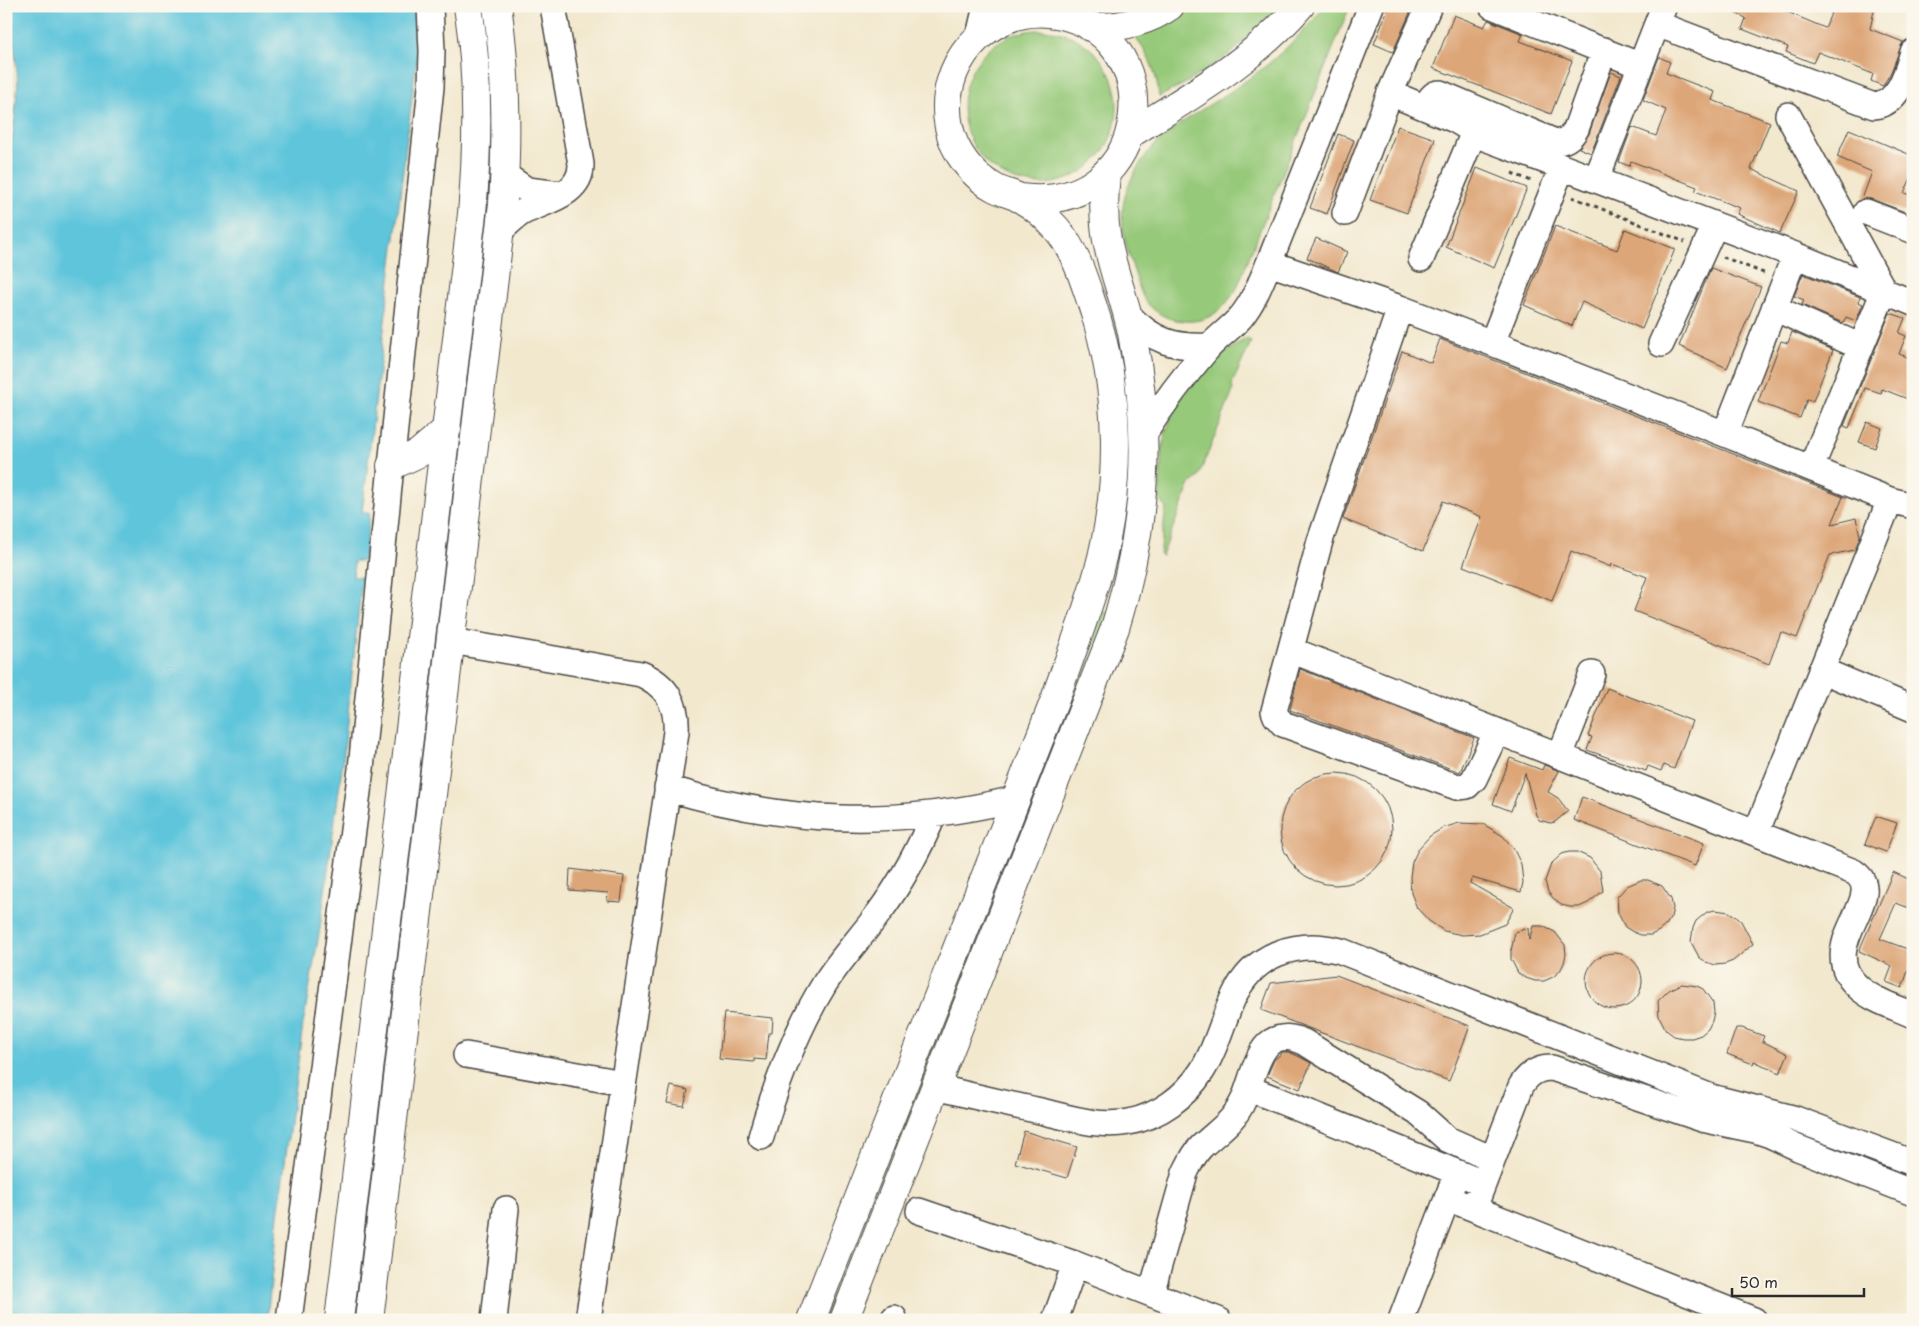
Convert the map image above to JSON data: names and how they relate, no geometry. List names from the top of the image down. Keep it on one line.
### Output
{"scale_bar":"50 m"}
